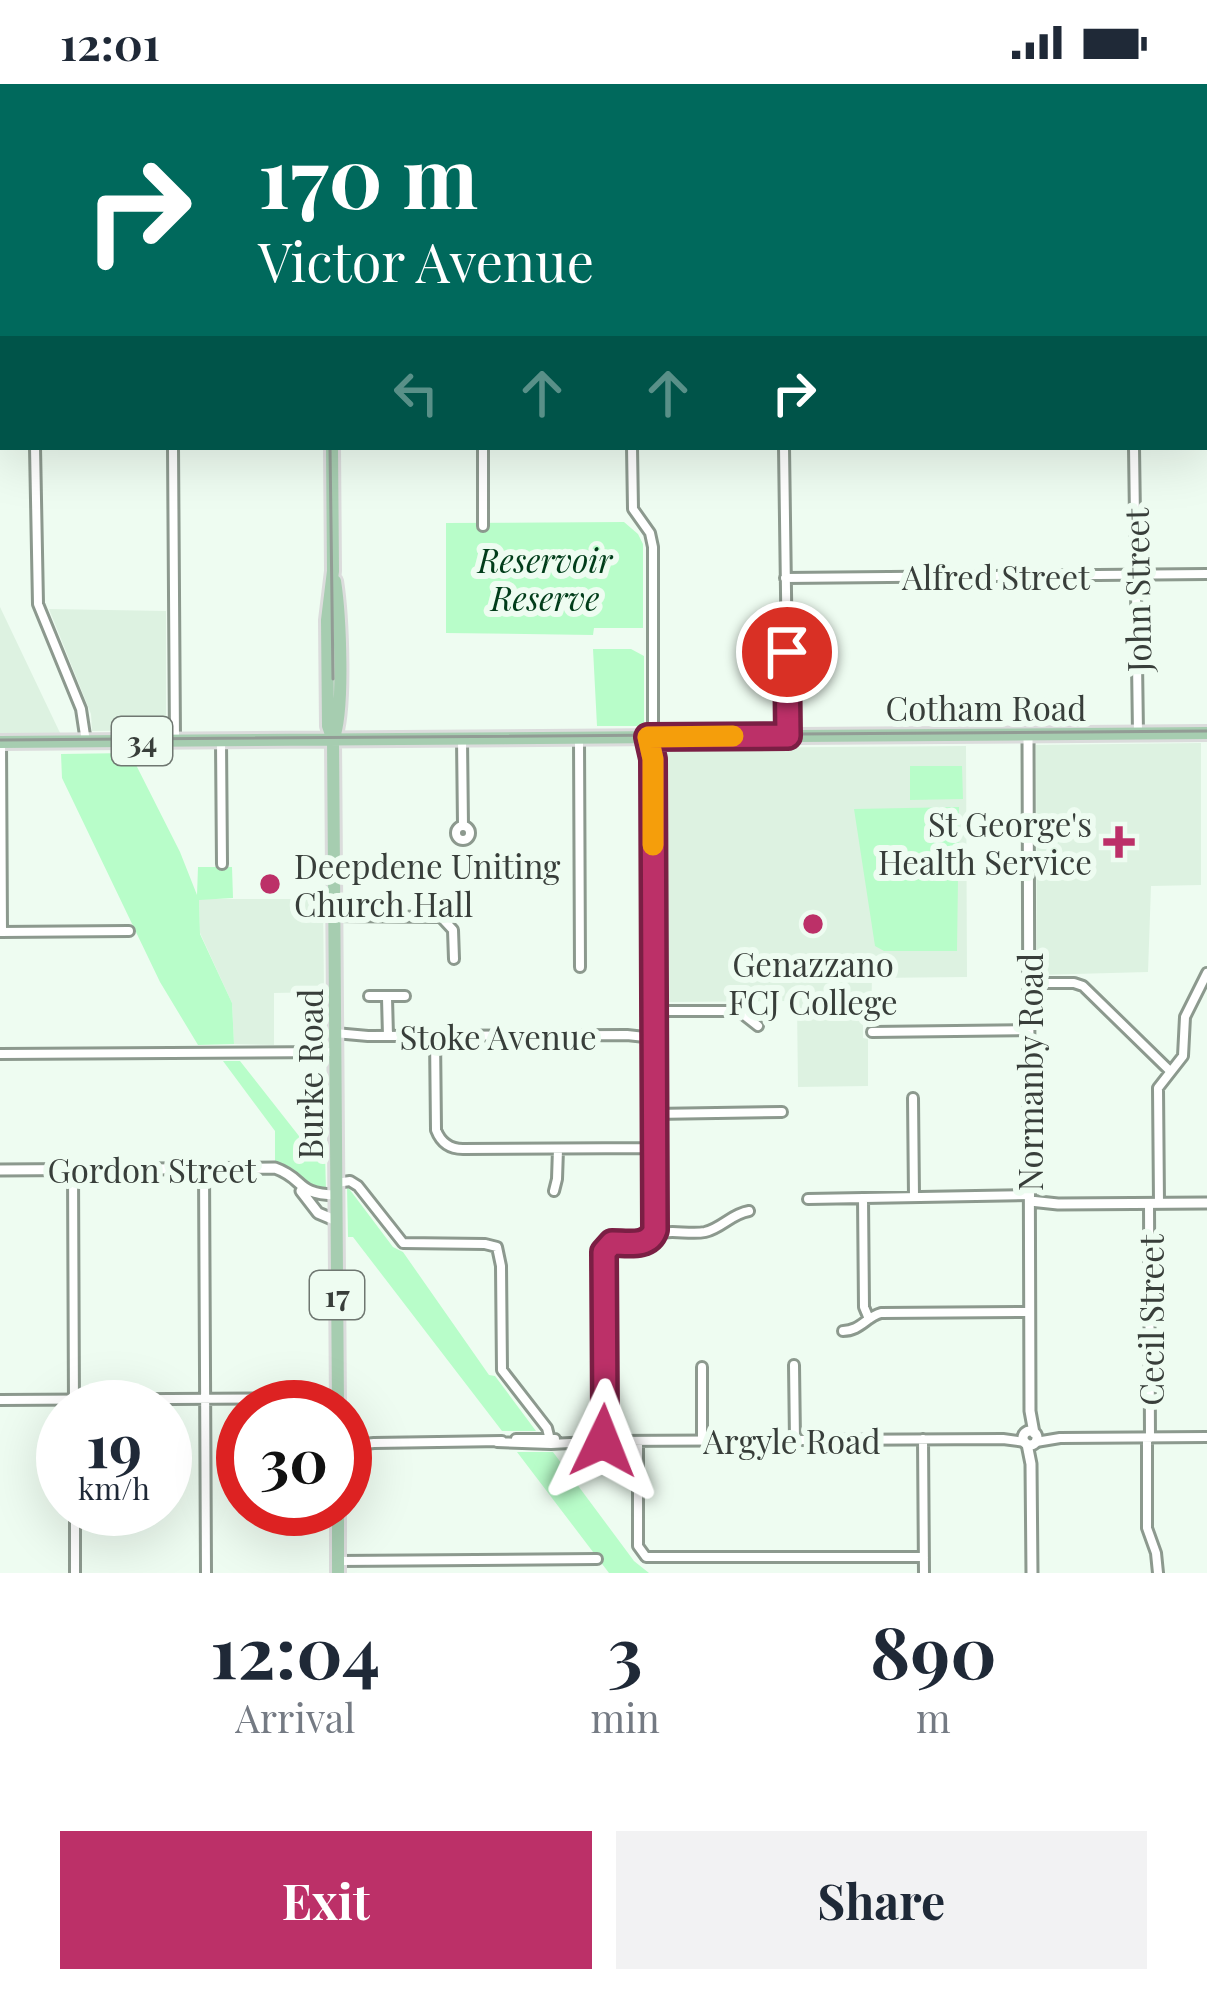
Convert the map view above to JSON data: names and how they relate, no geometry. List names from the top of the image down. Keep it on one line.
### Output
{"streets":{"main road":["Cotham Road","34","Burke Road","17"],"street":["Alfred Street","John Street","Stoke Avenue","Normanby Road","Gordon Street","Cecil Street","Argyle Road"]},"crossings":[["Alfred Street","John Street"],["John Street","Cotham Road"],["Cotham Road","34"],["Cotham Road","Normanby Road"],["Cotham Road","Burke Road"],["34","Burke Road"],["Stoke Avenue","Burke Road"],["Normanby Road","Argyle Road"],["Burke Road","Gordon Street"],["Cecil Street","Argyle Road"]],"parks":["Reservoir Reserve"],"places":{"health":["St George's Health Service"],"other":["Deepdene Uniting Church Hall","Genazzano FCJ College"]},"page":{"status":"12:01","turn":["170 m","Victor Avenue"],"speed":"19 km/h","limit":"30","eta":["12:04","Arrival","3","min","890","m"],"buttons":["Exit","Share"]}}
